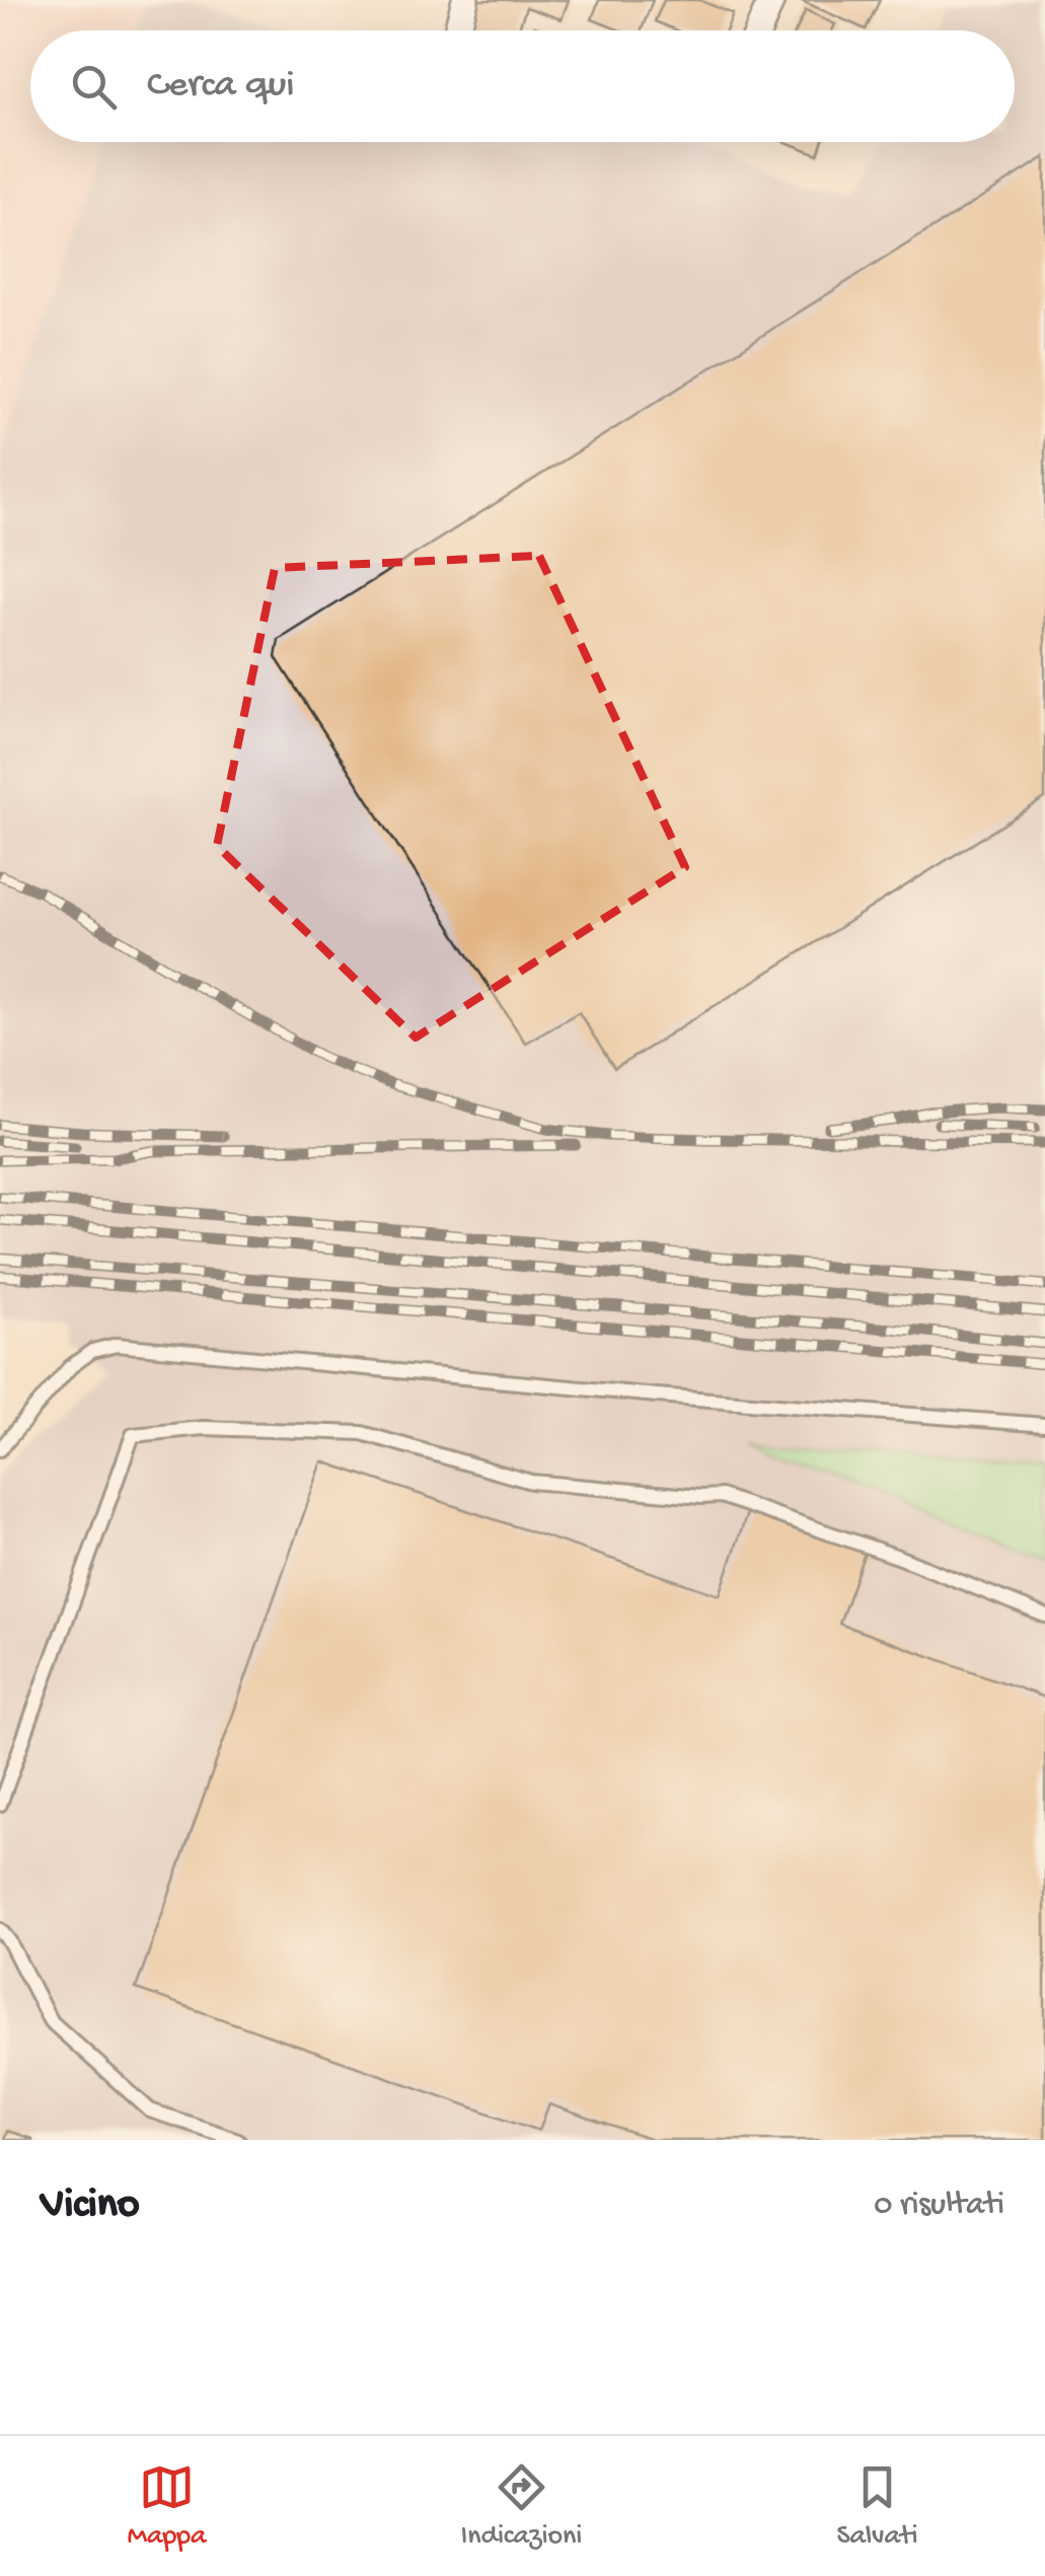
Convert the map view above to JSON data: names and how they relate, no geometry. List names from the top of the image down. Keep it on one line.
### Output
{"page":{"search":"Cerca qui","heading":["Vicino","0 risultati"],"nav":["Mappa","Indicazioni","Salvati"]}}
